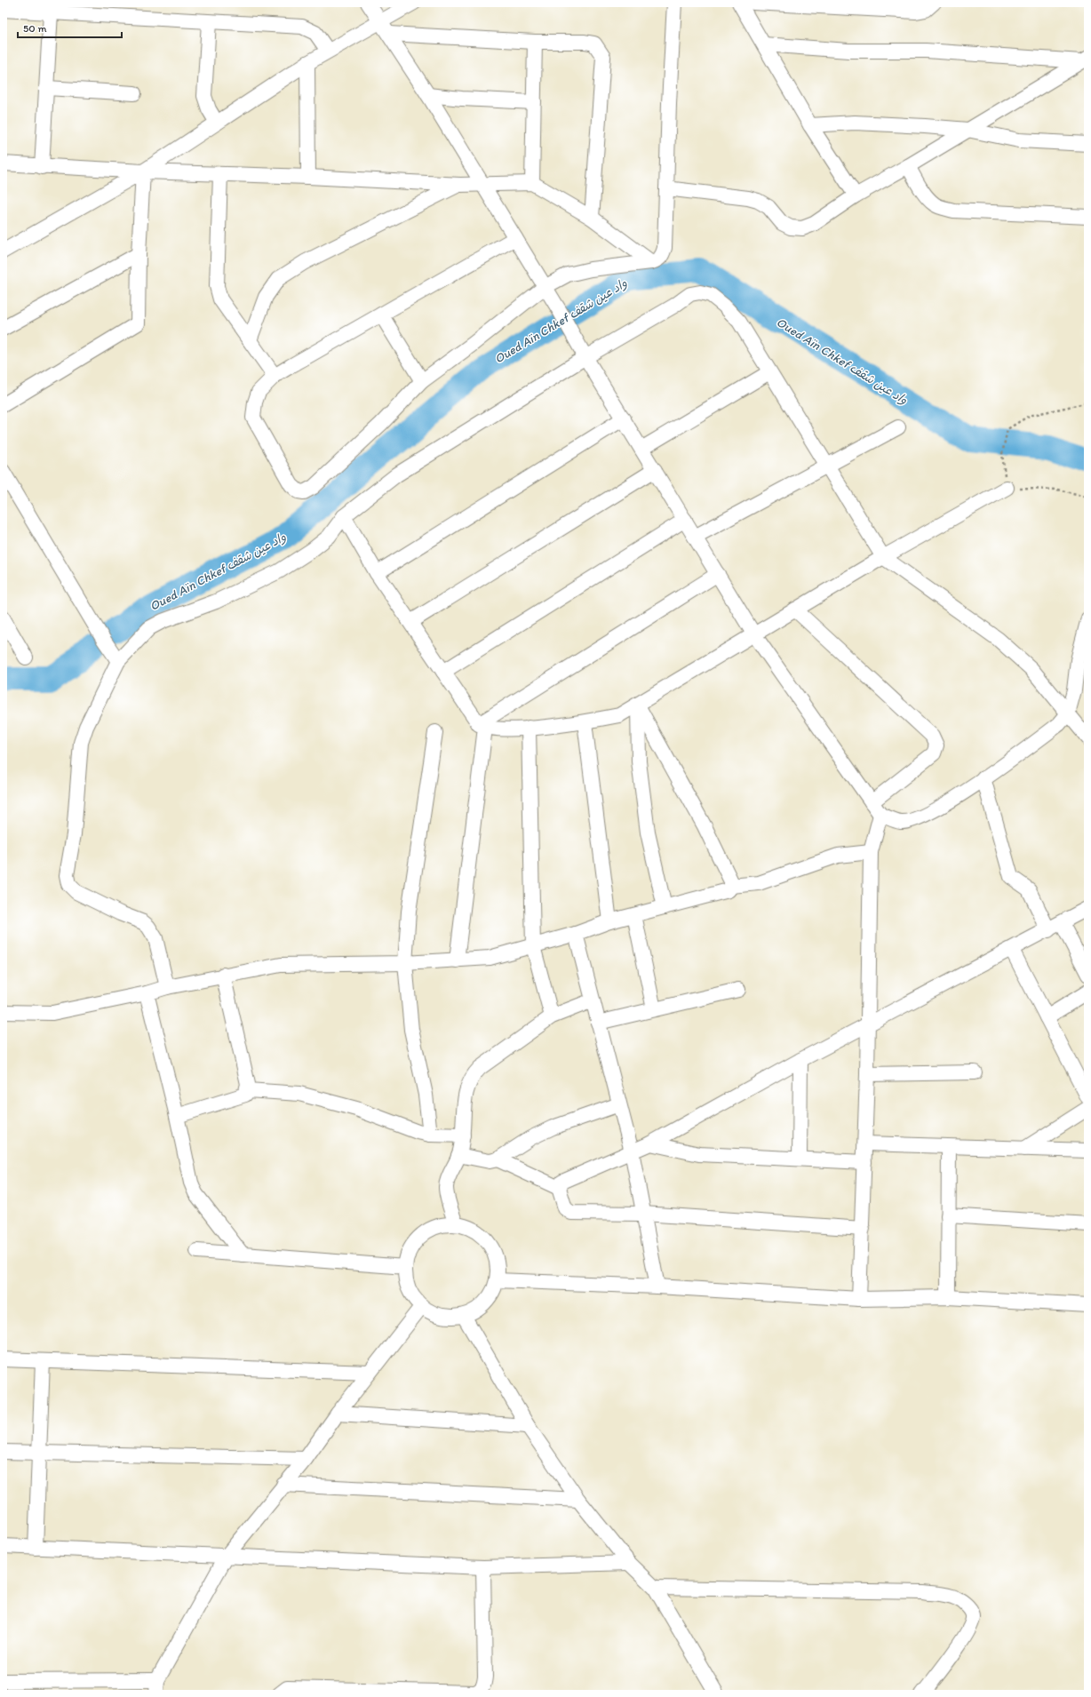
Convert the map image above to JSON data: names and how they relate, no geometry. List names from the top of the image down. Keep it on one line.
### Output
{"water":["Oued Aïn Chkef واد عين شقف"],"scale_bar":"50 m"}
